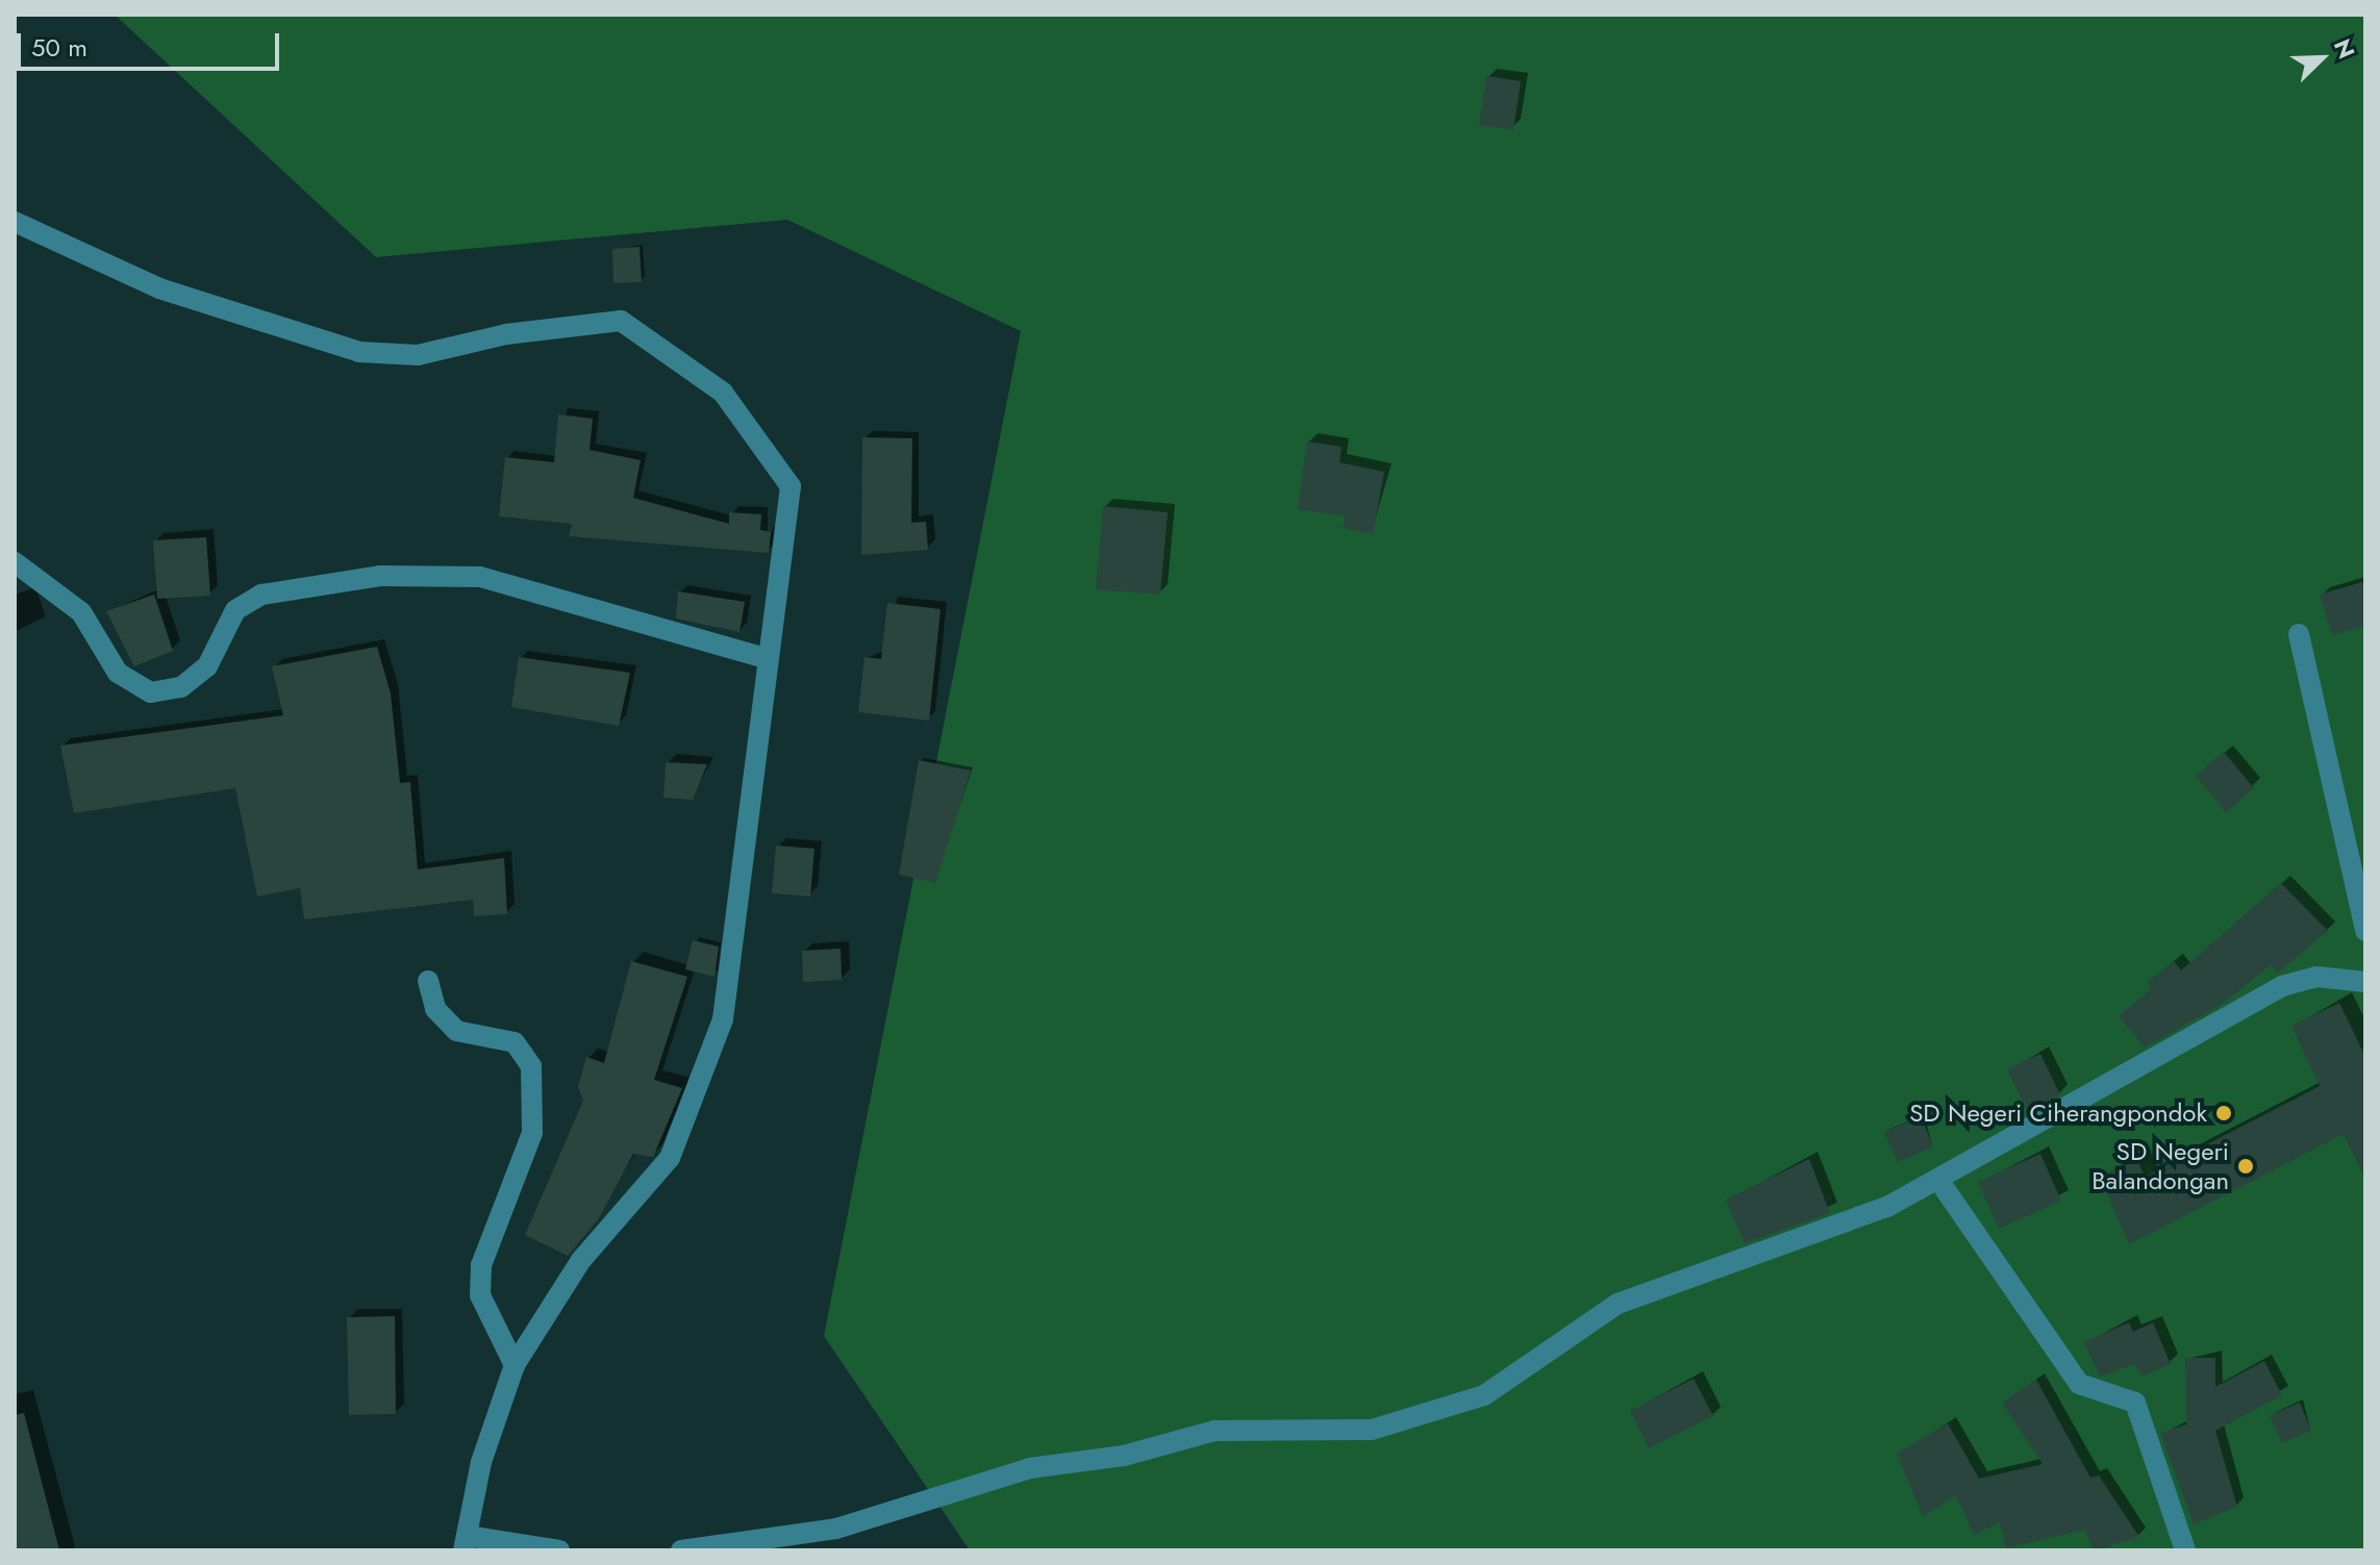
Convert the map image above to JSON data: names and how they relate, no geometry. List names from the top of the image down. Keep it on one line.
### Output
{"places":["SD Negeri Ciherangpondok","SD Negeri Balandongan"],"scale_bar":"50 m","north":"top right"}
